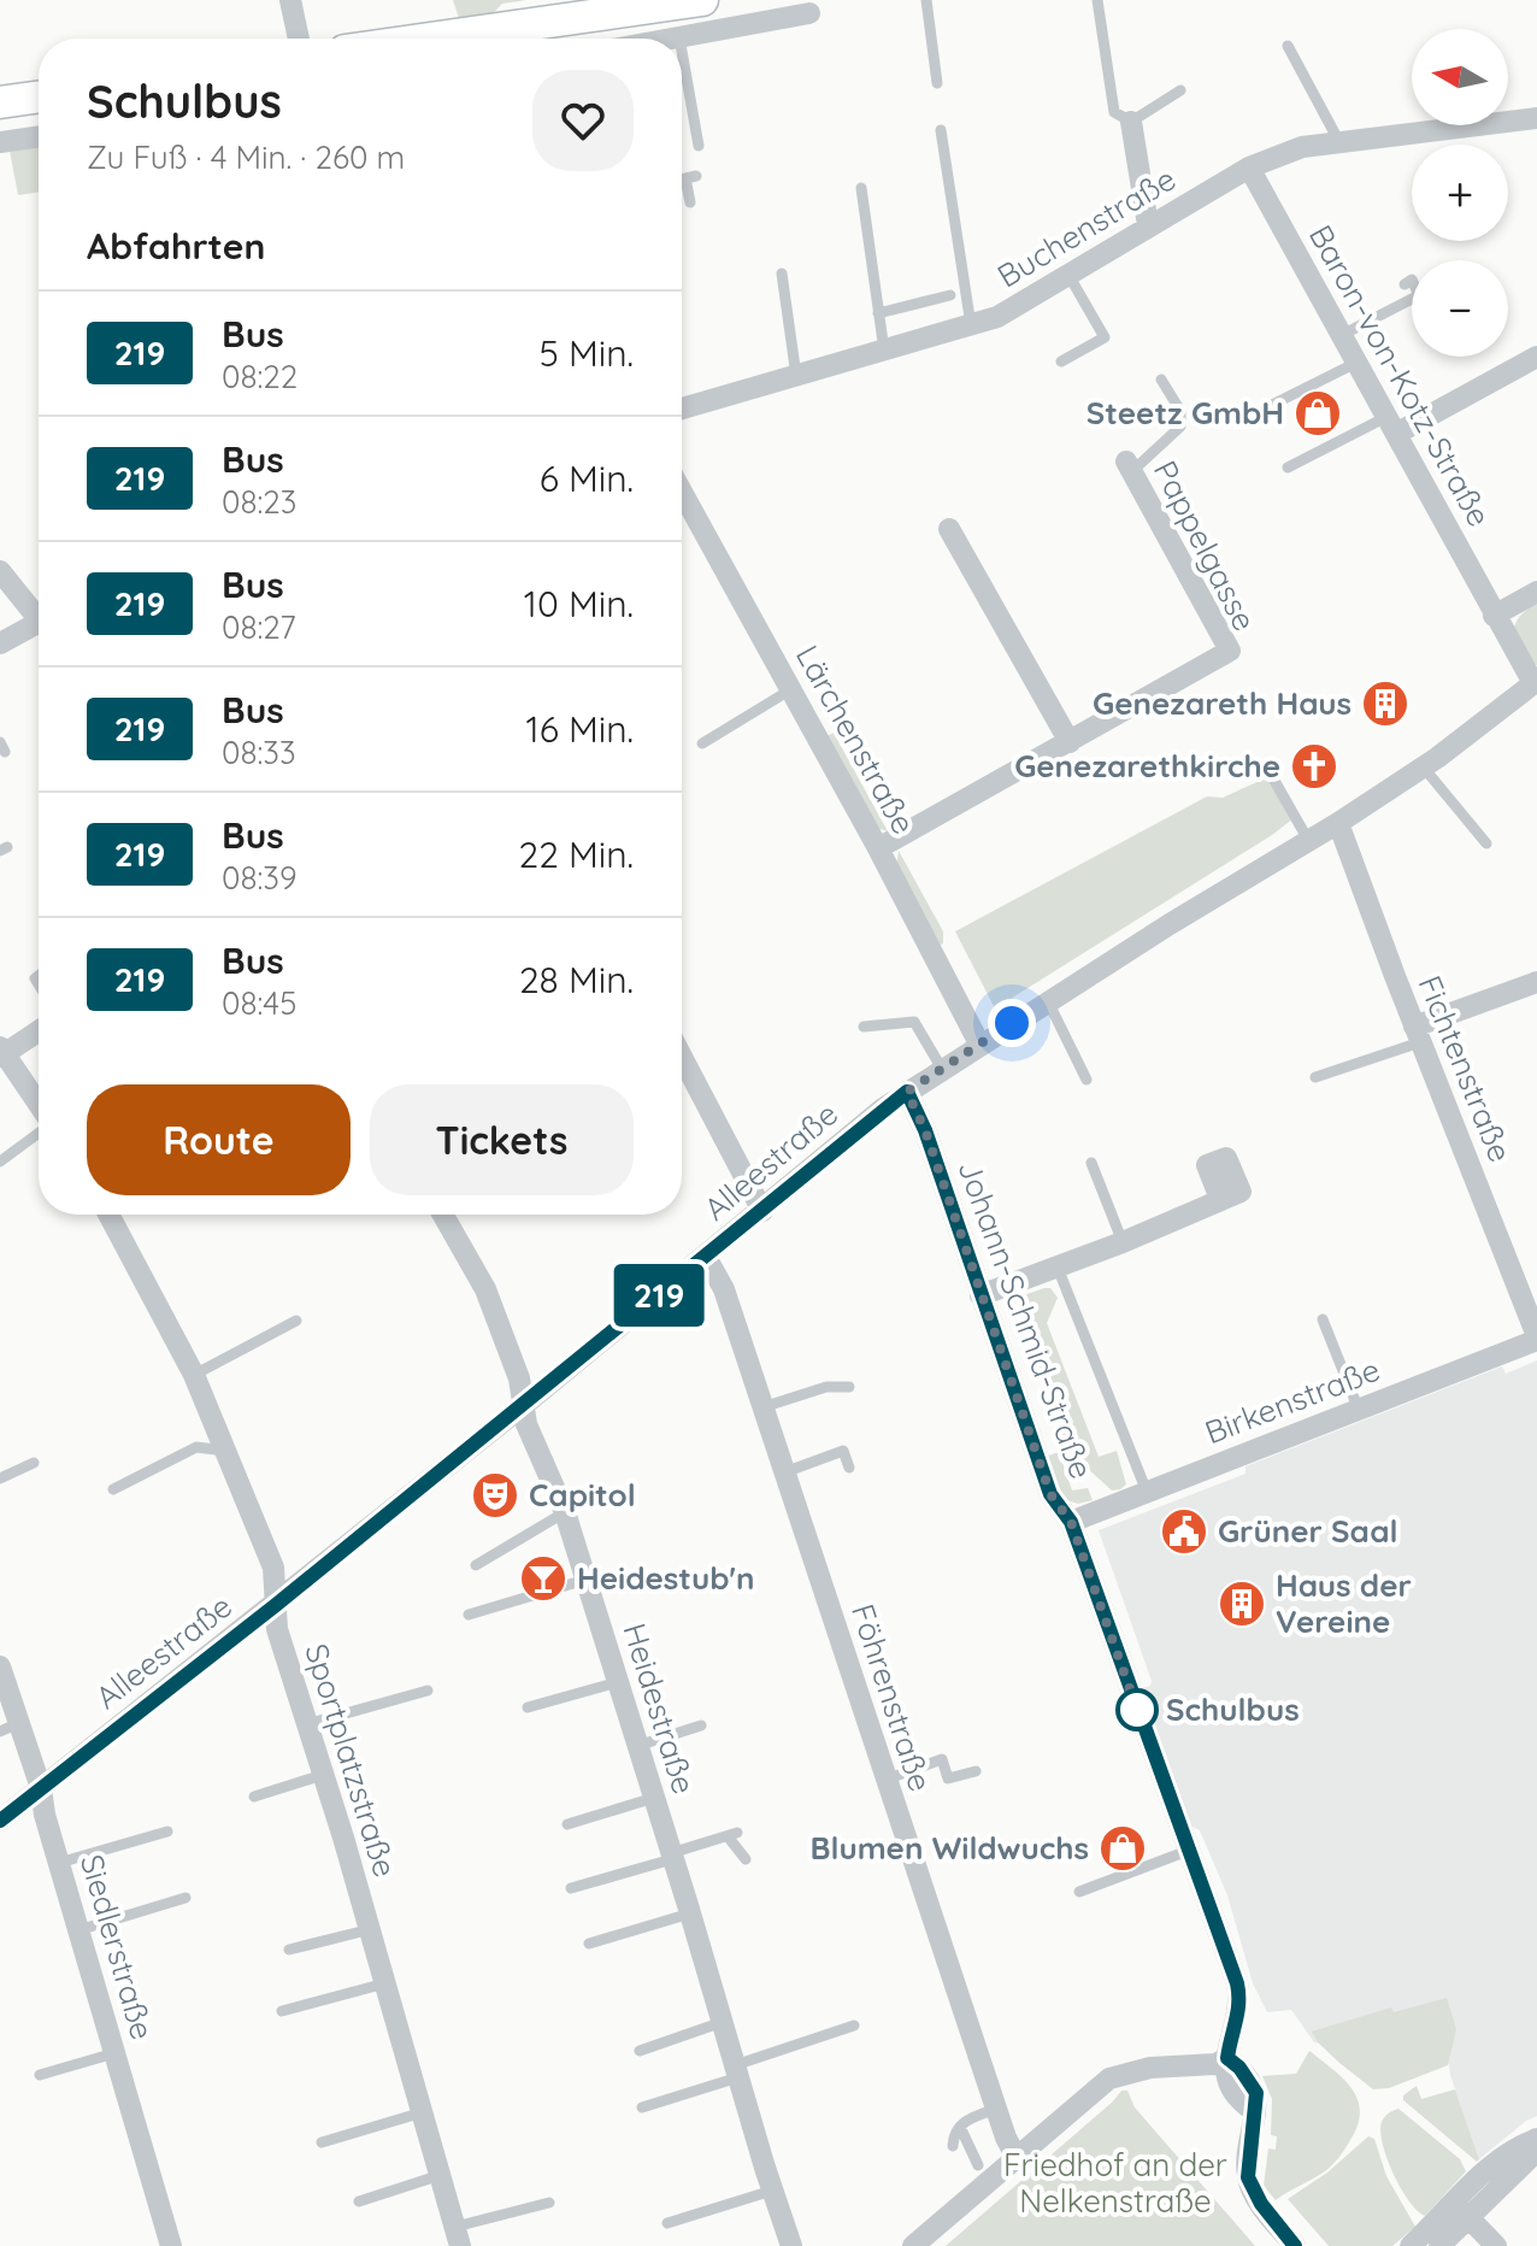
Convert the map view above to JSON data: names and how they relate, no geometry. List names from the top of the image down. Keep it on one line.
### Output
{"streets":{"street":["Buchenstraße","Baron-von-Kotz-Straße","Pappelgasse","Lärchenstraße","Fichtenstraße","Alleestraße","Johann-Schmid-Straße","Birkenstraße","Föhrenstraße","Heidestraße","Sportplatzstraße","Siedlerstraße"]},"crossings":[["Buchenstraße","Baron-von-Kotz-Straße"],["Baron-von-Kotz-Straße","Alleestraße"],["Pappelgasse","Lärchenstraße"],["Lärchenstraße","Alleestraße"],["Fichtenstraße","Alleestraße"],["Fichtenstraße","Birkenstraße"],["Alleestraße","Johann-Schmid-Straße"],["Alleestraße","Föhrenstraße"],["Alleestraße","Heidestraße"],["Alleestraße","Sportplatzstraße"],["Alleestraße","Siedlerstraße"],["Johann-Schmid-Straße","Birkenstraße"]],"parks":["Friedhof an der Nelkenstraße"],"places":{"shop":["Steetz GmbH","Blumen Wildwuchs"],"building":["Genezareth Haus","Haus der Vereine"],"church":["Genezarethkirche"],"theatre":["Capitol"],"public building":["Grüner Saal"],"bar":["Heidestub'n"],"other":["Schulbus"]},"lines":["bus line 219"],"north":"left","page":{"on_map":"219","map_buttons":["+","−"],"heading":[["Schulbus","Zu Fuß · 4 Min. · 260 m"],"Abfahrten"],"list":[{"mark":"219","name":"Bus","note":"08:22","value":"5 Min."},{"mark":"219","name":"Bus","note":"08:23","value":"6 Min."},{"mark":"219","name":"Bus","note":"08:27","value":"10 Min."},{"mark":"219","name":"Bus","note":"08:33","value":"16 Min."},{"mark":"219","name":"Bus","note":"08:39","value":"22 Min."},{"mark":"219","name":"Bus","note":"08:45","value":"28 Min."}],"buttons":["Route","Tickets"]}}
